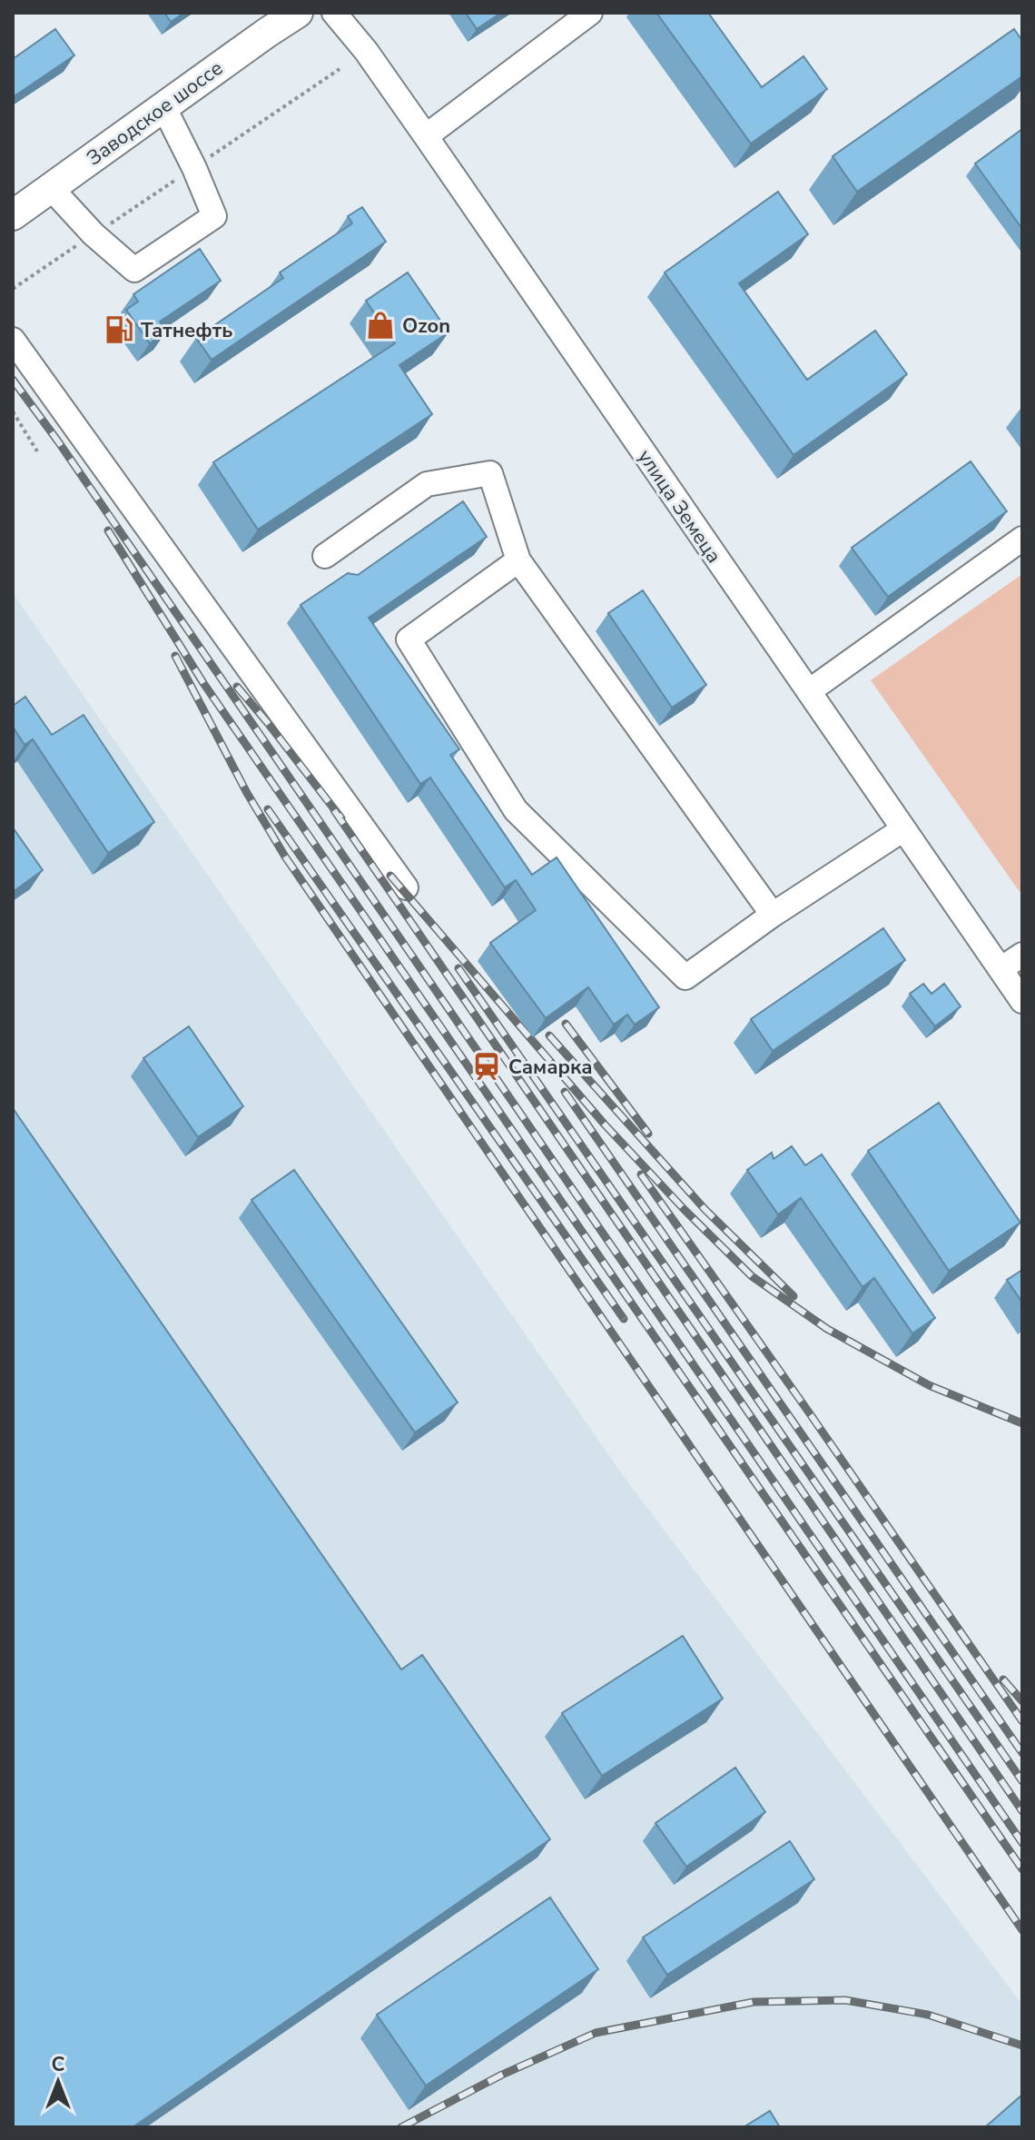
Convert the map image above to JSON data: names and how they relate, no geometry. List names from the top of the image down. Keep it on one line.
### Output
{"streets":{"main road":["Заводское шоссе"],"street":["улица Земеца"]},"places":{"shop":["Ozon"],"fuel station":["Татнефть"],"station":["Самарка"]},"north":"top"}
